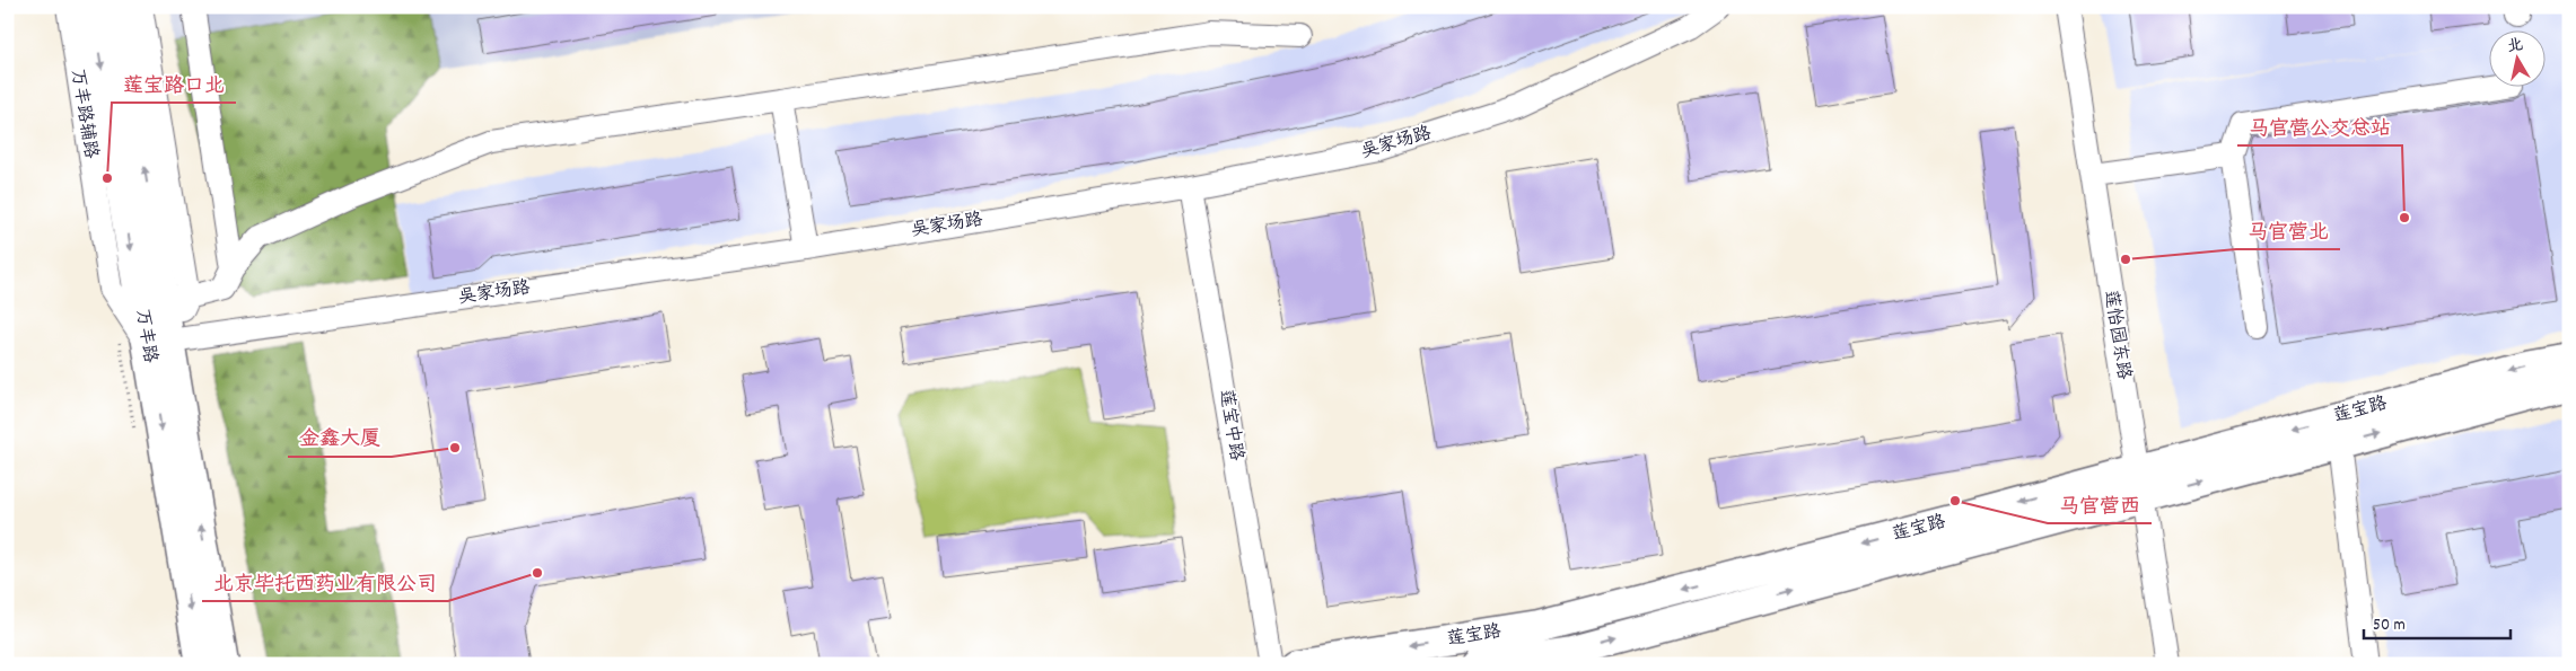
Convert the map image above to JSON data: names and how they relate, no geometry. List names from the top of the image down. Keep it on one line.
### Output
{"streets":{"main road":["万丰路","莲宝路"],"street":["万丰路辅路","吴家场路","莲怡园东路","莲宝中路"]},"crossings":[["万丰路辅路","吴家场路"],["万丰路辅路","万丰路"],["吴家场路","万丰路"],["吴家场路","莲宝中路"],["莲怡园东路","莲宝路"]],"places":["莲宝路口北","马官营公交总站","马官营北","金鑫大厦","马官营西","北京毕托西药业有限公司"],"scale_bar":"50 m","north":"top"}
